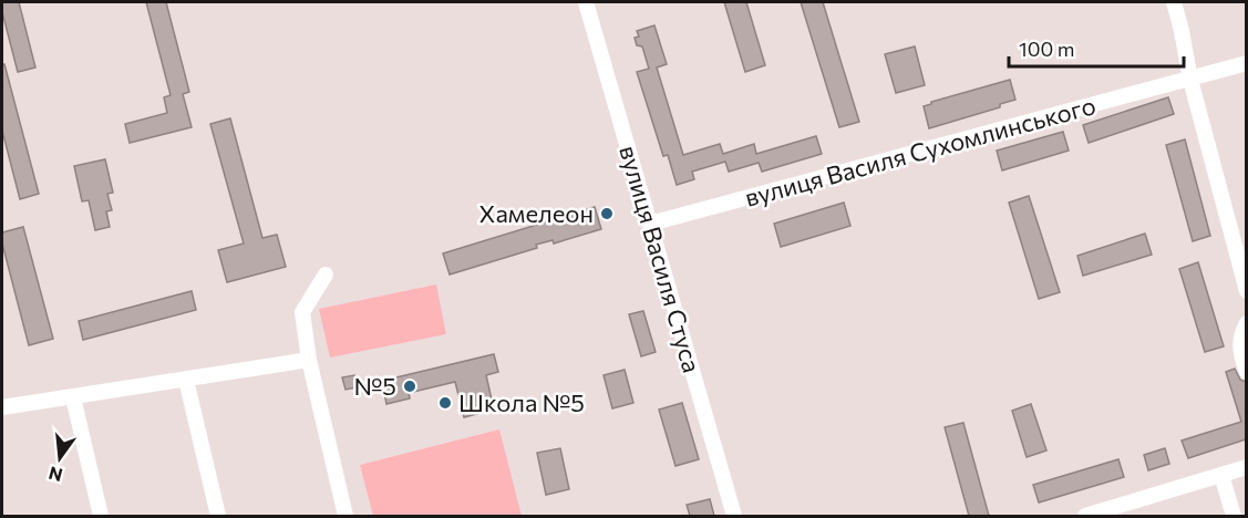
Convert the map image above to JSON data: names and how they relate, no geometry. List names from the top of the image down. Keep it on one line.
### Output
{"streets":{"street":["вулиця Василя Сухомлинського","вулиця Василя Стуса"]},"crossings":[["вулиця Василя Сухомлинського","вулиця Василя Стуса"]],"places":["Хамелеон","№5","Школа №5"],"scale_bar":"100 m","north":"bottom"}
